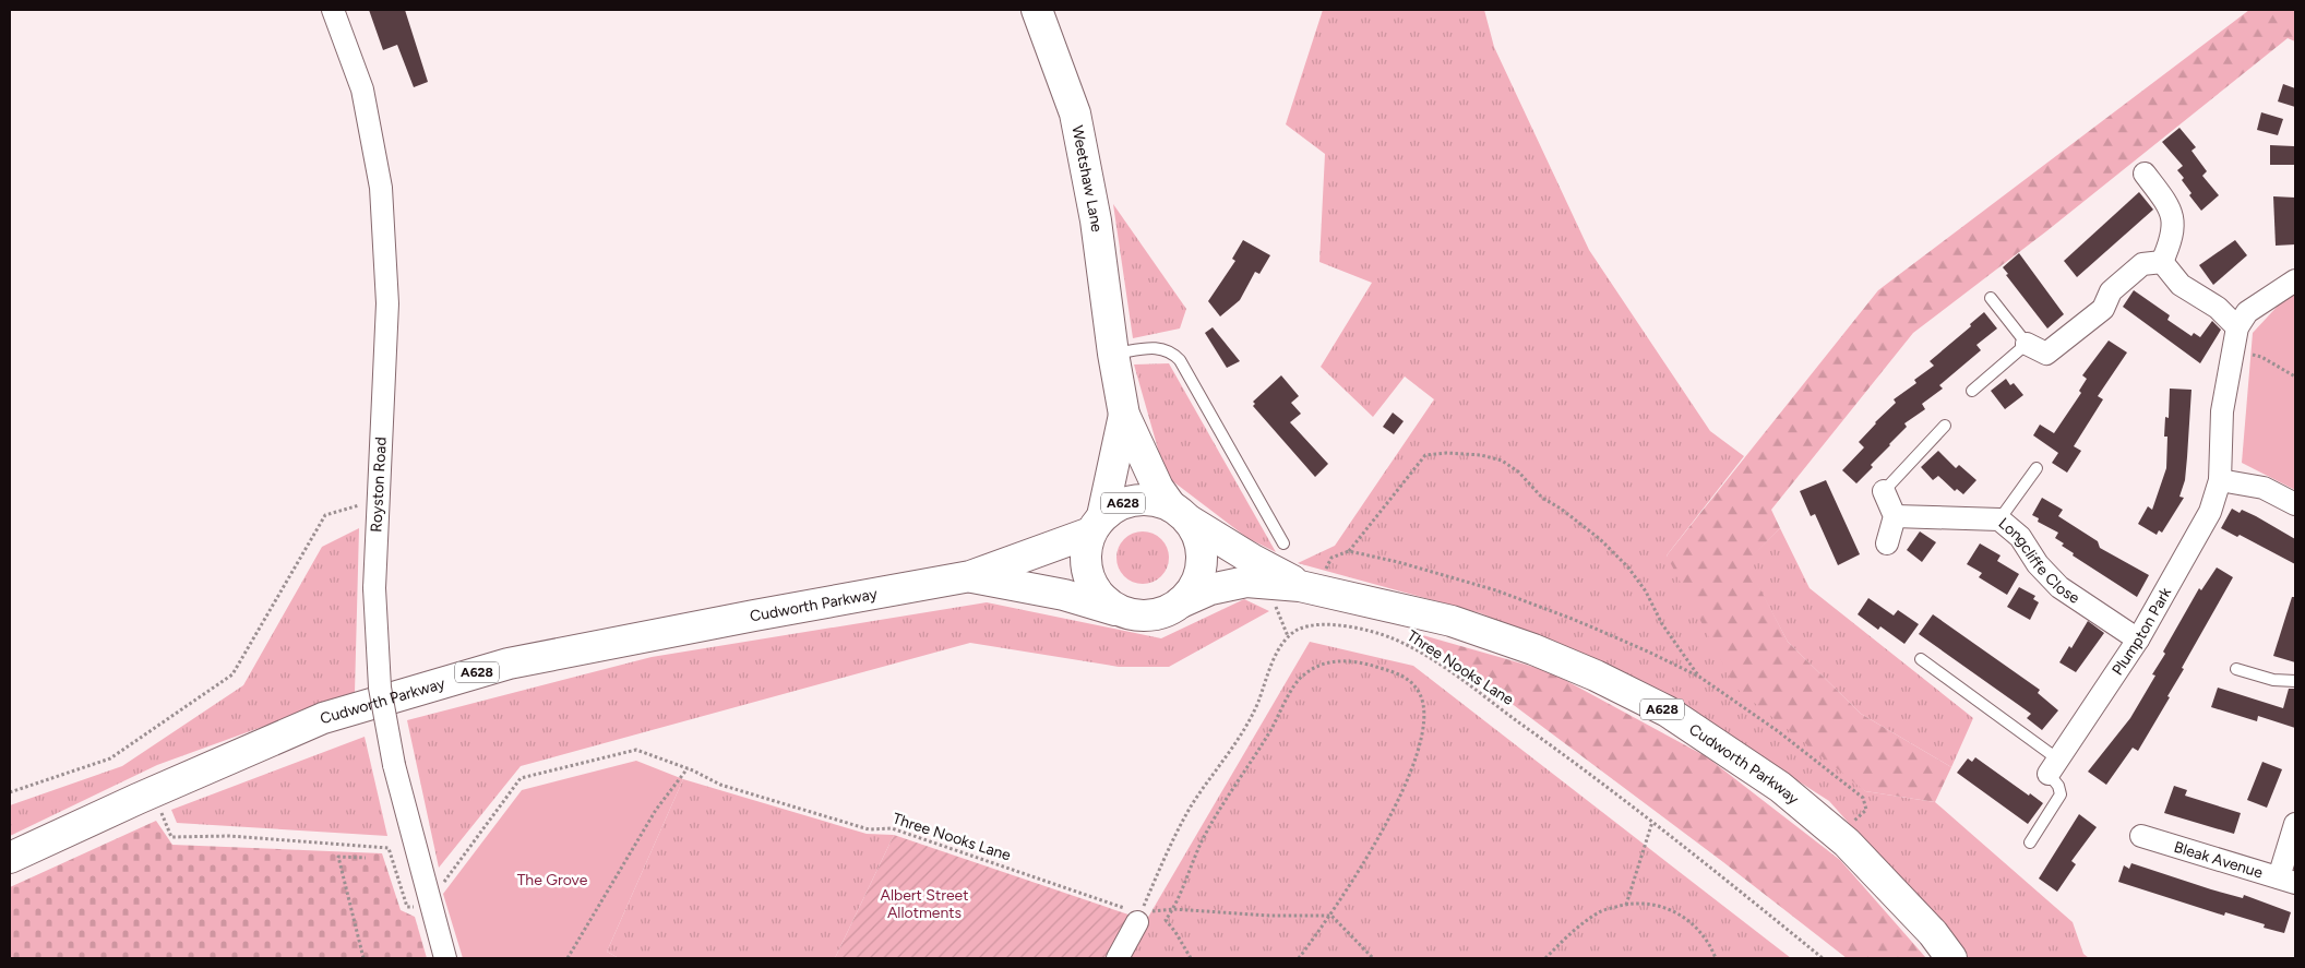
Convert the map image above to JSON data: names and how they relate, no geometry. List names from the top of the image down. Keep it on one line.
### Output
{"streets":{"main road":["Weetshaw Lane","A628","Cudworth Parkway"],"street":["Royston Road","Longcliffe Close","Plumpton Park","Bleak Avenue"],"path":["Three Nooks Lane"]},"crossings":[["Weetshaw Lane","A628"],["Weetshaw Lane","Cudworth Parkway"],["Royston Road","Three Nooks Lane"],["A628","Cudworth Parkway"],["Longcliffe Close","Plumpton Park"]],"parks":["The Grove","Albert Street Allotments"]}
